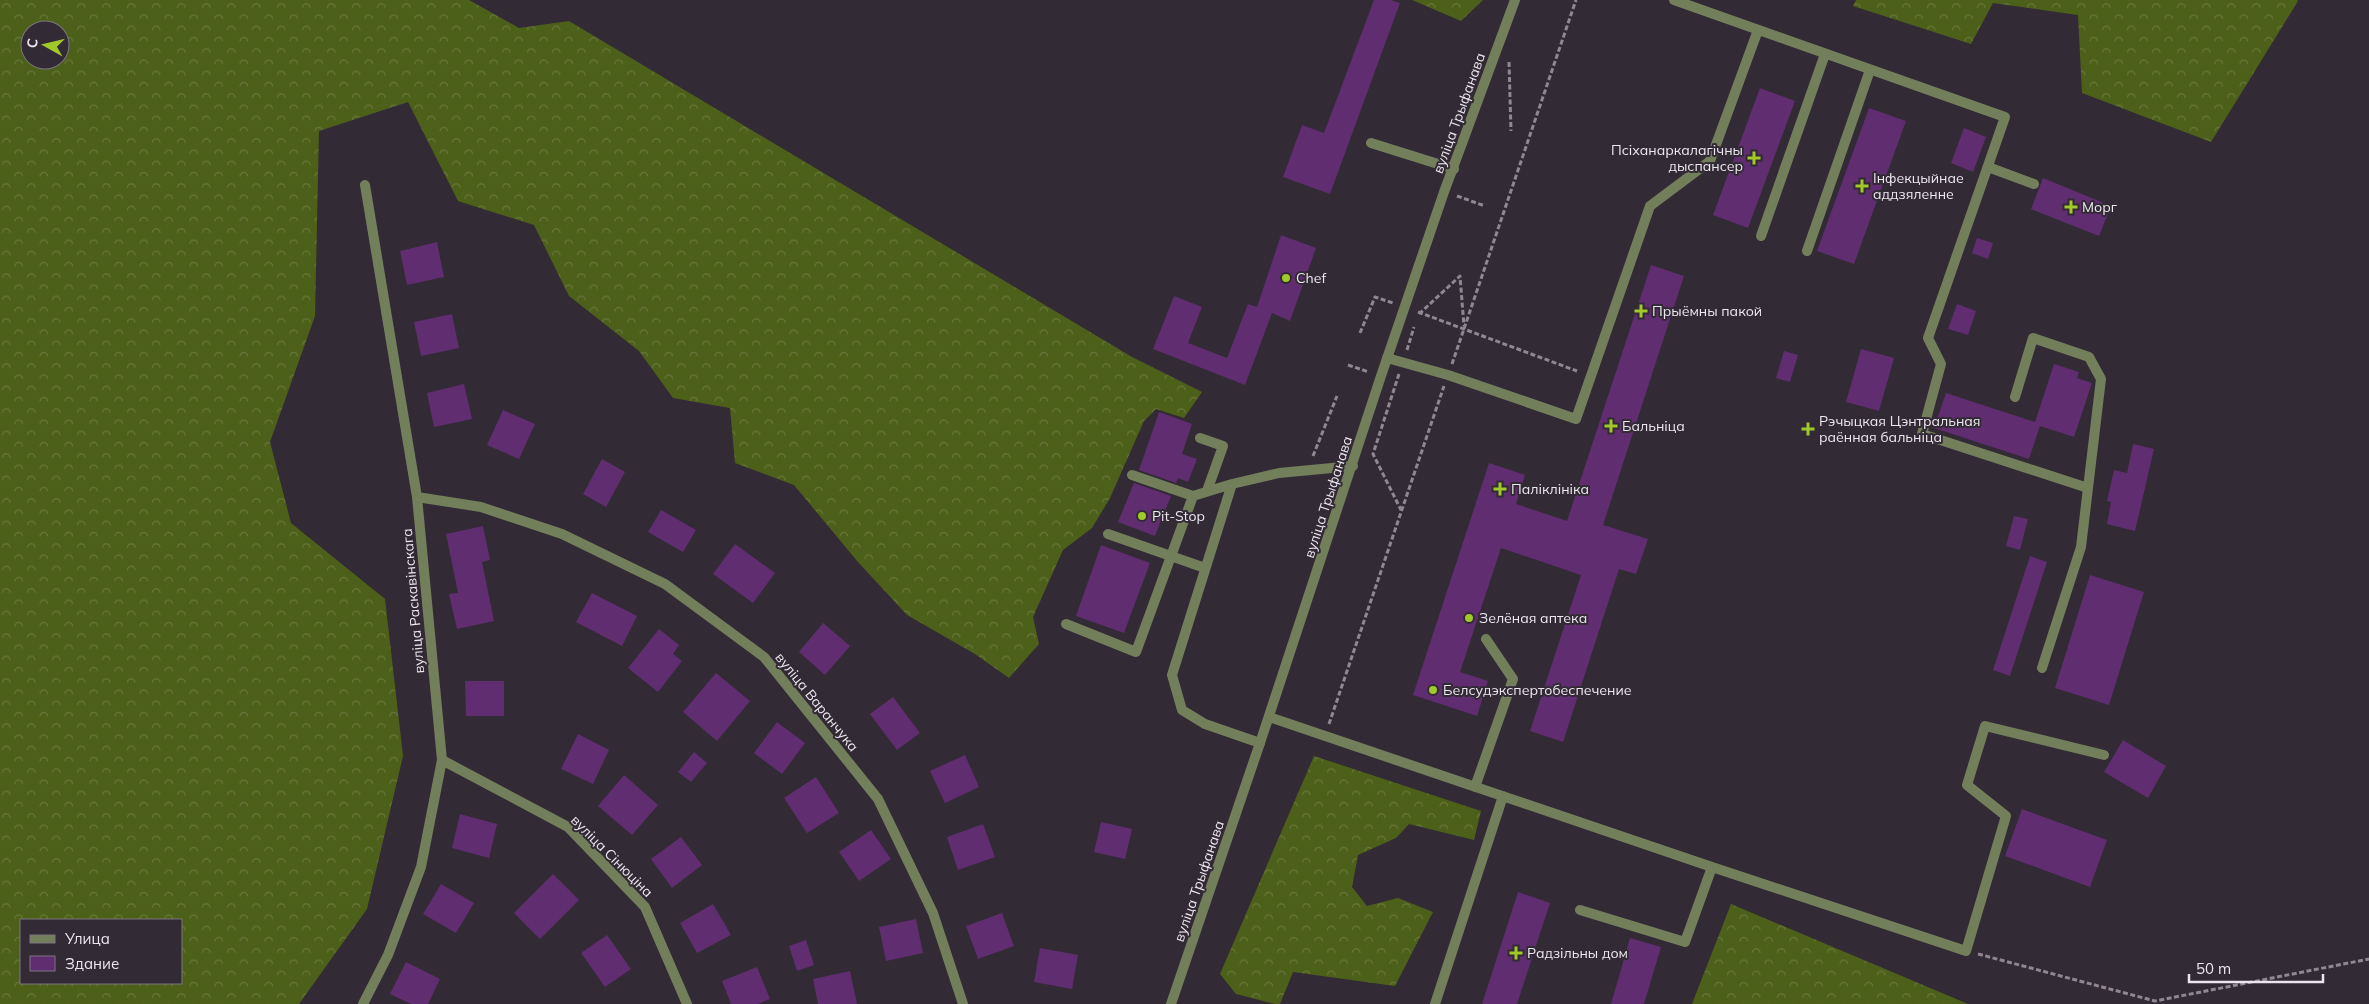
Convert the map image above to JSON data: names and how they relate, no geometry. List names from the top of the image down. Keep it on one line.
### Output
{"streets":{"street":["вуліца Трыфанава","вуліца Раскавінскага","вуліца Варанчука","вуліца Сінюціна"]},"crossings":[["вуліца Раскавінскага","вуліца Варанчука"],["вуліца Раскавінскага","вуліца Сінюціна"]],"places":{"health":["Псіханаркалагічны дыспансер","Інфекцыйнае аддзяленне","Морг","Прыёмны пакой","Бальніца","Рэчыцкая Цэнтральная раённая бальніца","Паліклініка","Радзільны дом"],"other":["Chef","Pit-Stop","Зелёная аптека","Белсудэкспертобеспечение"]},"legend":["Улица","Здание"],"scale_bar":"50 m","north":"left"}
